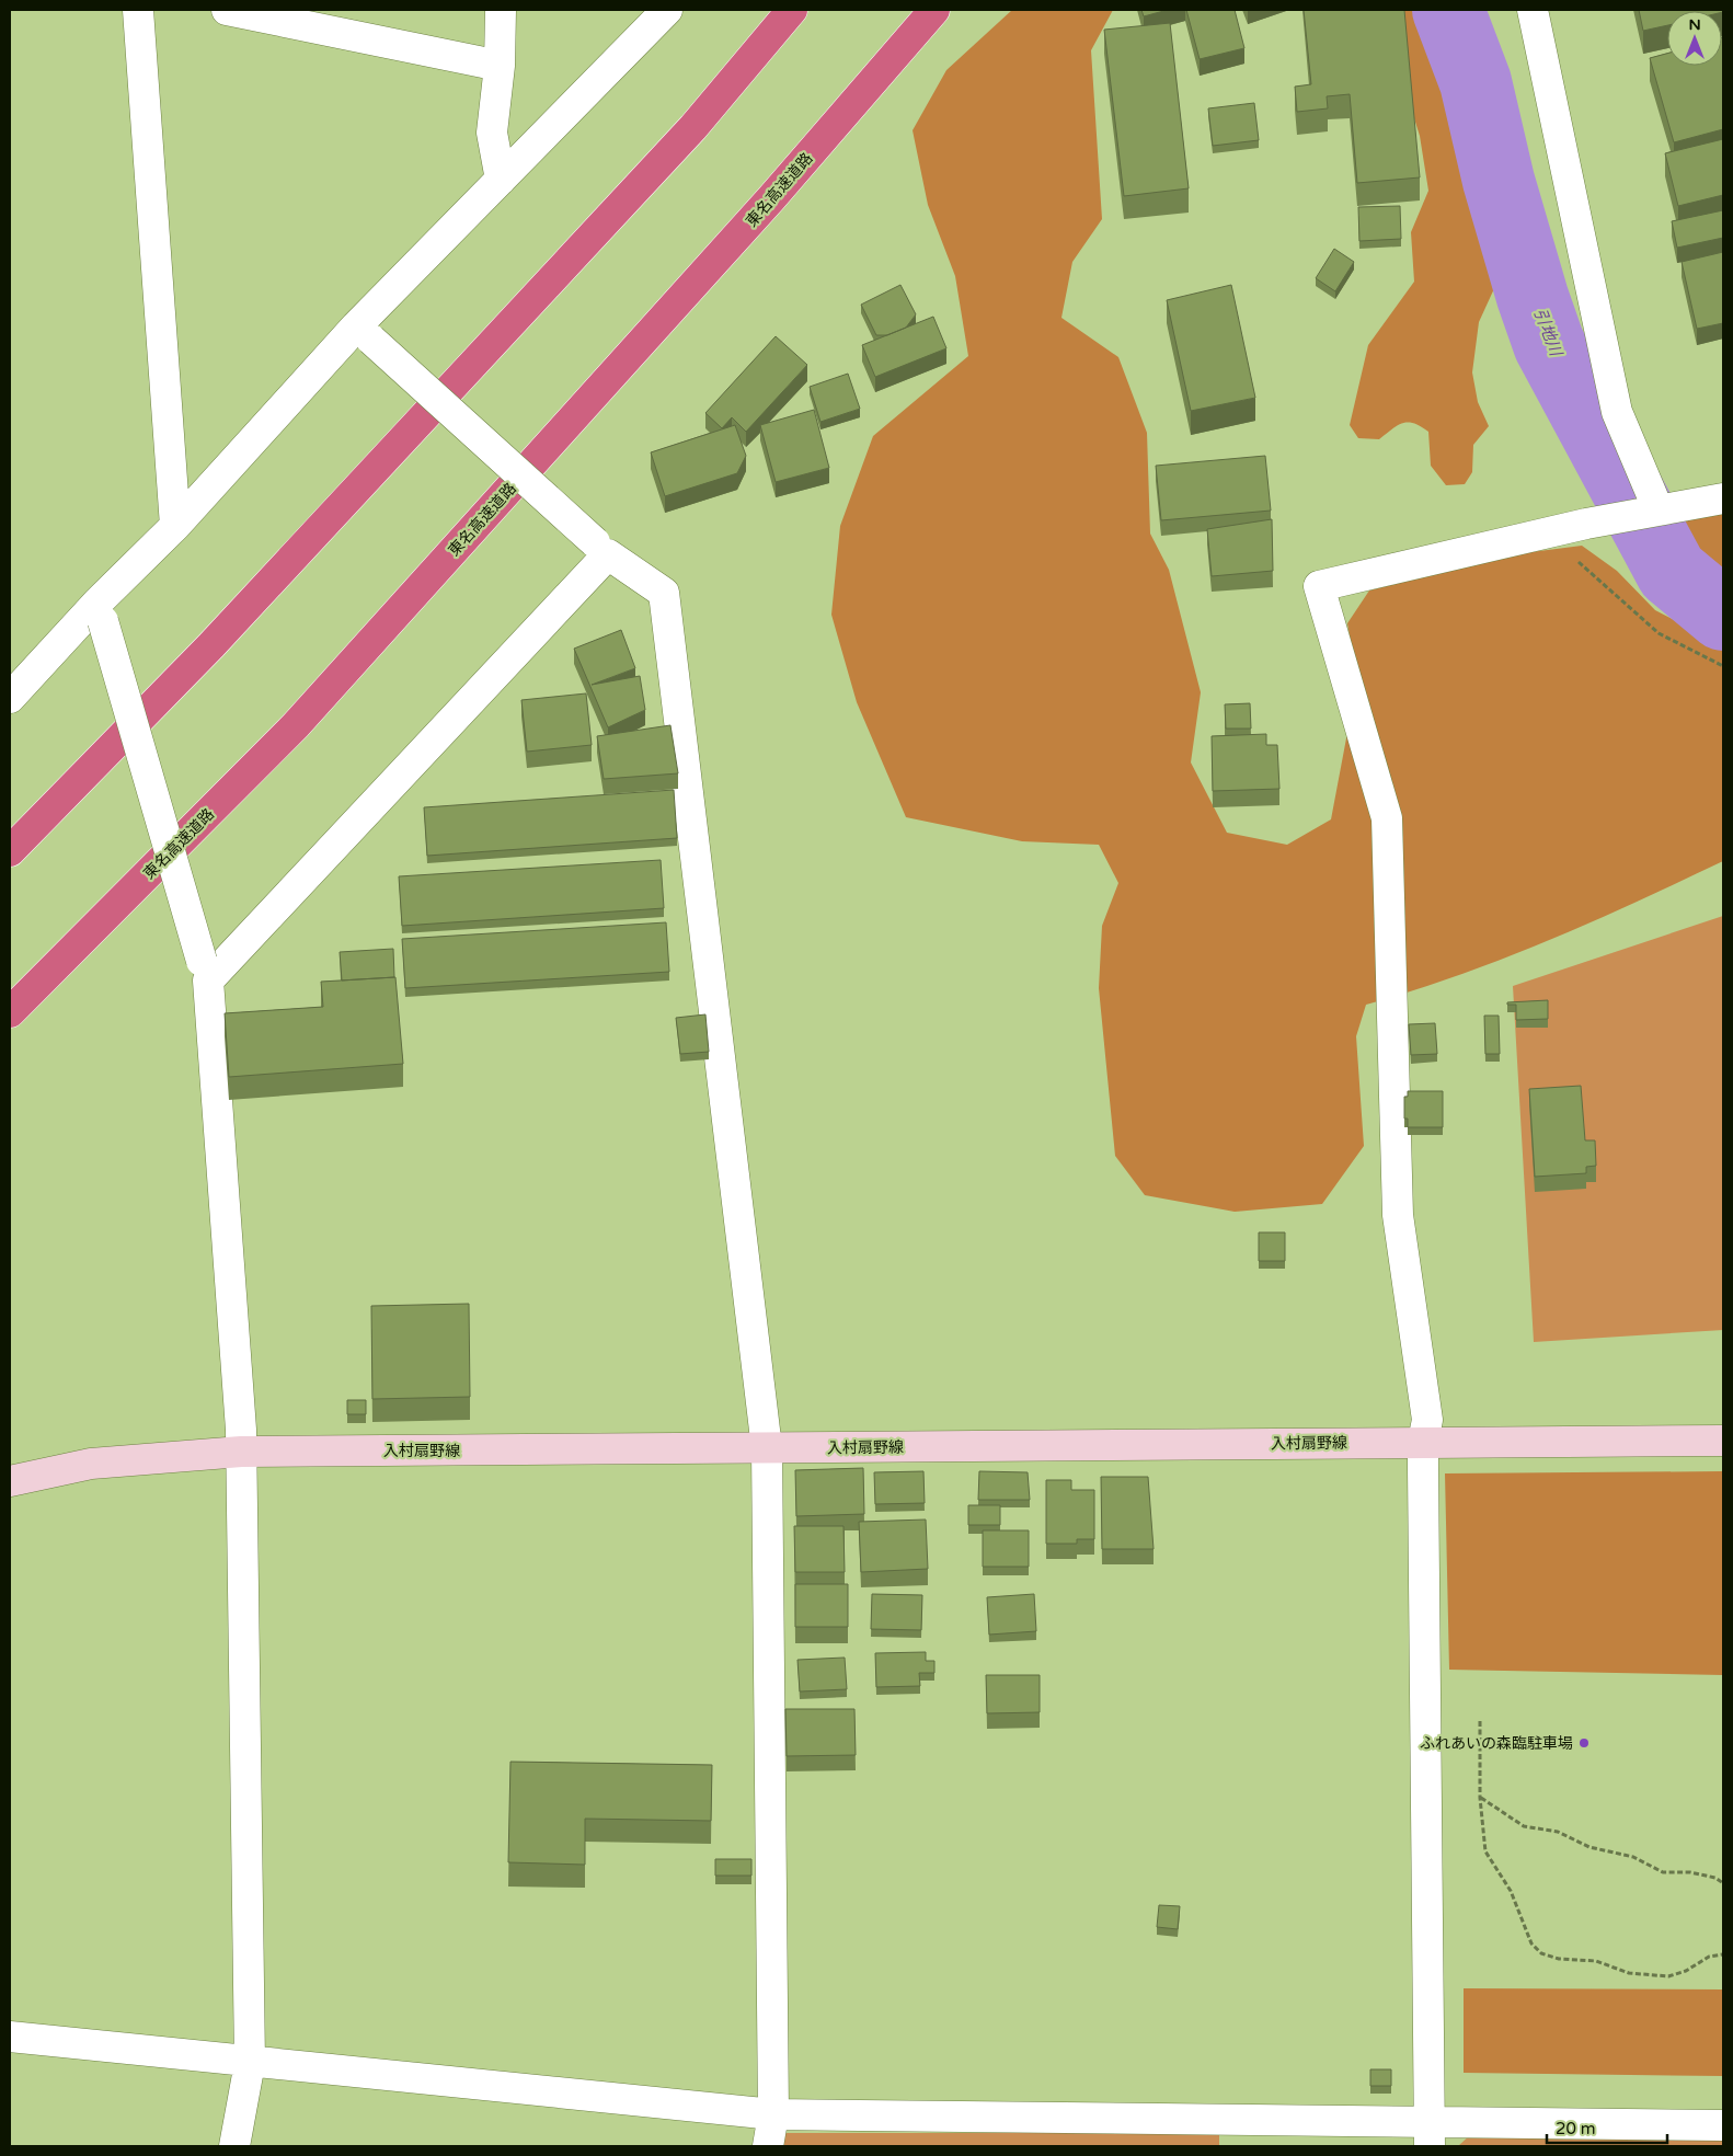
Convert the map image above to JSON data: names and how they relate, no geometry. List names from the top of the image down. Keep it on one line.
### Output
{"streets":{"highway":["東名高速道路"],"street":["入村扇野線"]},"water":["引地川"],"places":["ふれあいの森臨駐車場"],"scale_bar":"20 m","north":"top"}
